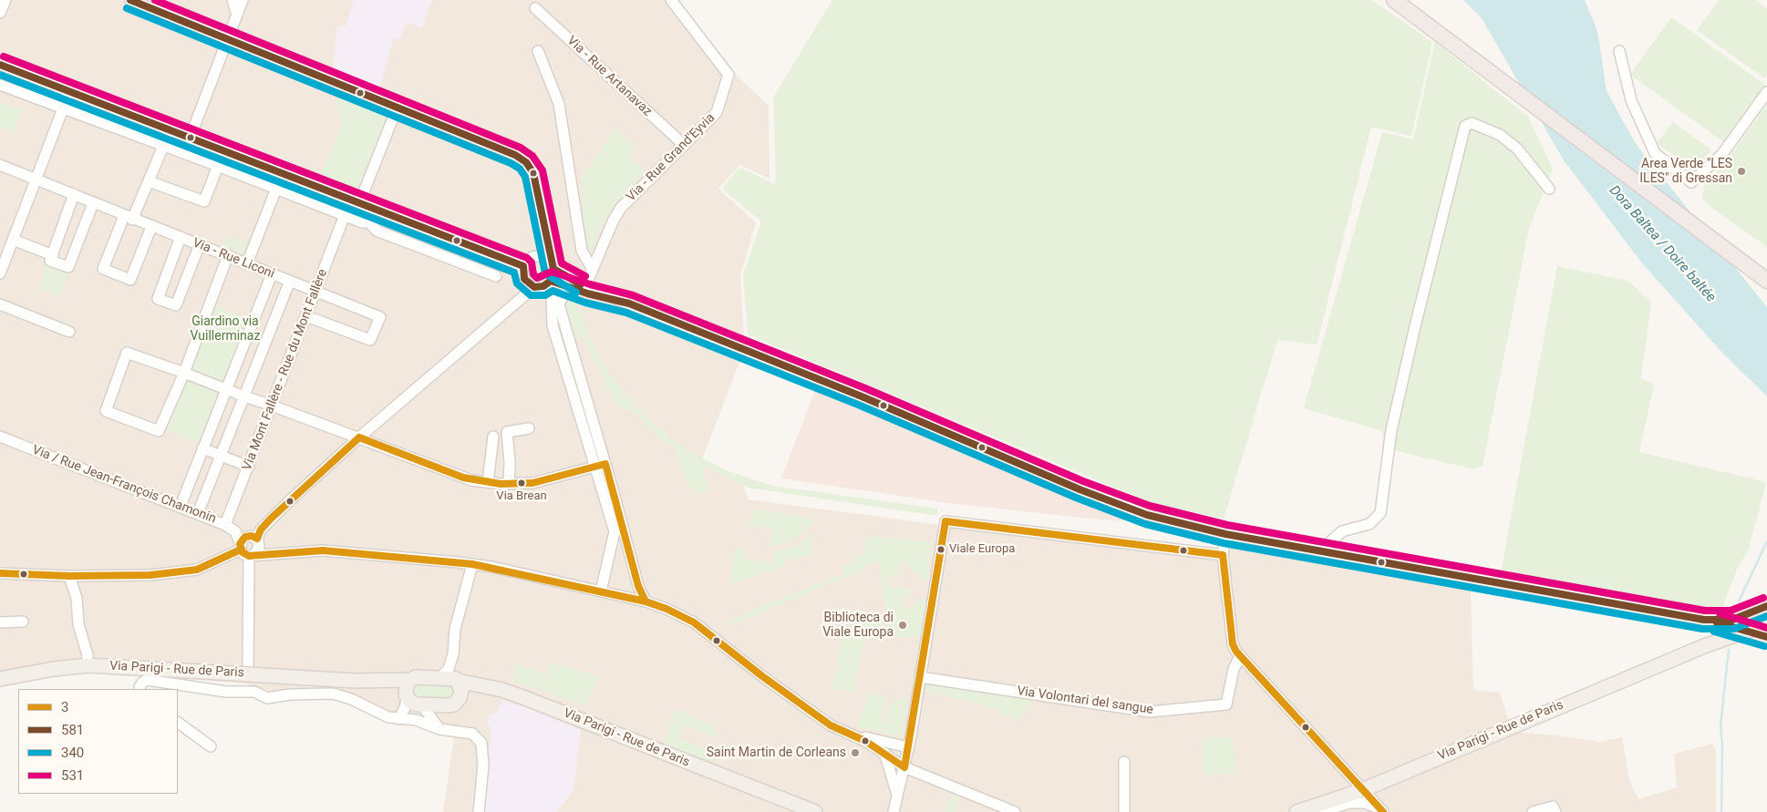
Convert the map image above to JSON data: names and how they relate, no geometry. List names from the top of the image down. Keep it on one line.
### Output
{"streets":{"main road":["Via Parigi - Rue de Paris"],"street":["Via - Rue Artanavaz","Via - Rue Grand'Eyvia","Via - Rue Liconi","Via Mont Fallère - Rue du Mont Fallère","Via / Rue Jean-François Chamonin","Via Volontari del sangue"]},"crossings":[["Via - Rue Artanavaz","Via - Rue Grand'Eyvia"],["Via - Rue Liconi","Via Mont Fallère - Rue du Mont Fallère"],["Via Mont Fallère - Rue du Mont Fallère","Via / Rue Jean-François Chamonin"]],"water":["Dora Baltea / Doire baltée"],"parks":["Giardino via Vuillerminaz"],"places":["Area Verde \"LES ILES\" di Gressan","Via Brean","Viale Europa","Biblioteca di Viale Europa","Saint Martin de Corleans"],"lines":["transit line 581","transit line 531","transit line 340","transit line 3"],"legend":["3","581","340","531"]}
